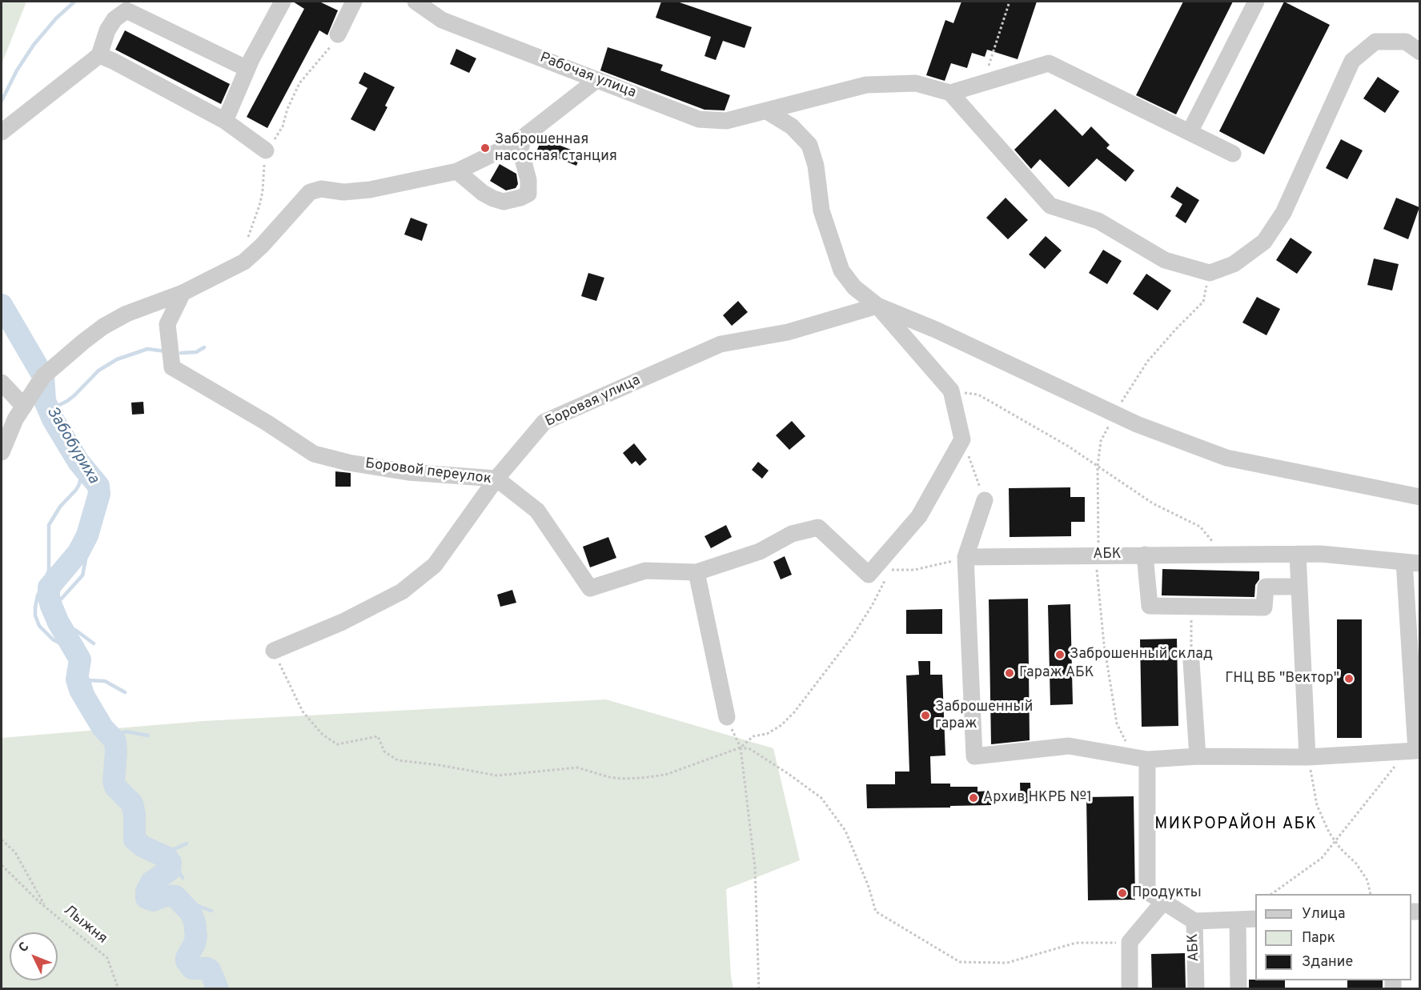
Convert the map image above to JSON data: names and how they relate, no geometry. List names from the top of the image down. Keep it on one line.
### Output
{"streets":{"street":["Рабочая улица","Боровая улица","Боровой переулок","АБК"],"path":["Лыжня"]},"crossings":[["Боровая улица","Боровой переулок"]],"districts":["МИКРОРАЙОН АБК"],"water":["Забобуриха"],"places":["Заброшенная насосная станция","Заброшенный склад","Гараж АБК","ГНЦ ВБ \"Вектор\"","Заброшенный гараж","Архив НКРБ №1","Продукты"],"legend":["Улица","Парк","Здание"],"north":"top left"}
